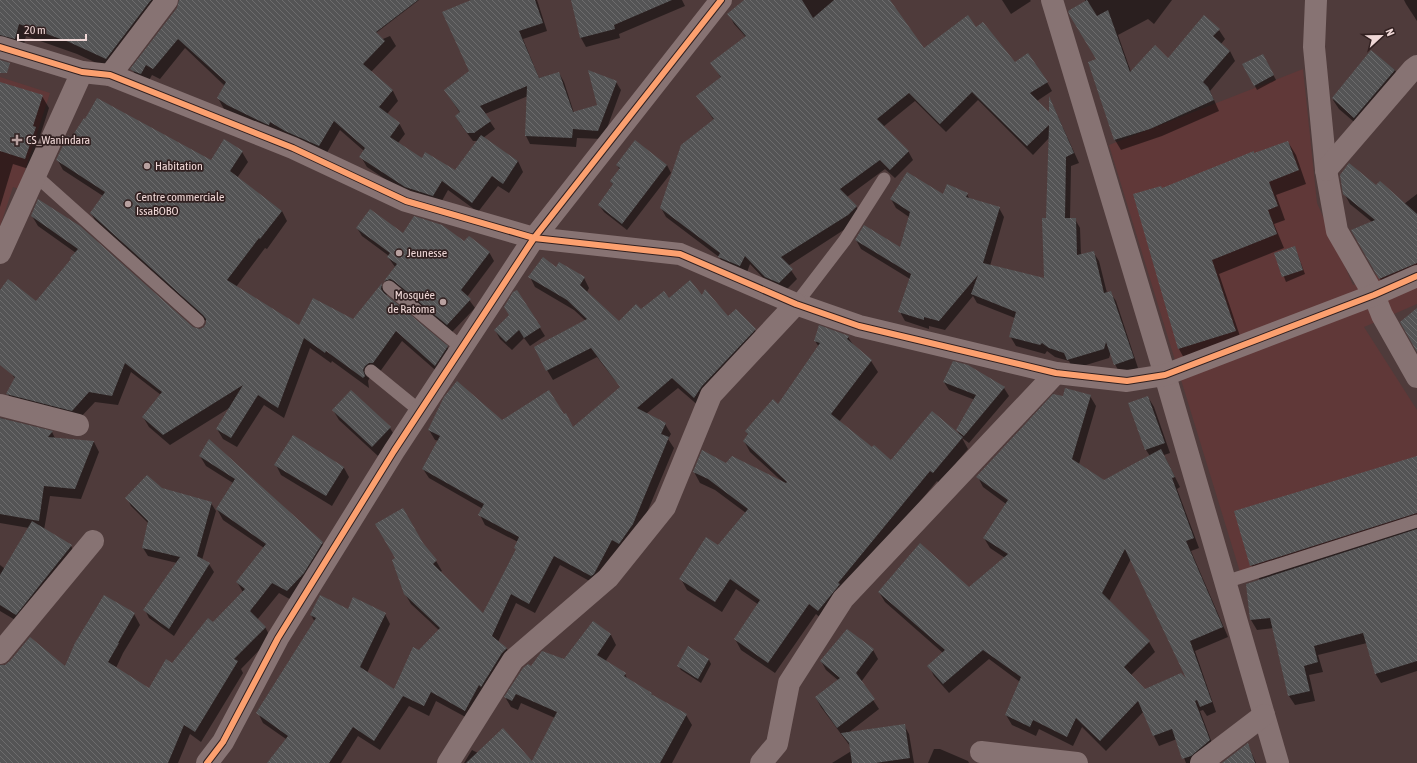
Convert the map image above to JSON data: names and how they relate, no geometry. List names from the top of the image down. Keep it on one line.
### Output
{"places":{"health":["CS_Wanindara"],"other":["Habitation","Centre commerciale IssaBOBO","Jeunesse","Mosquée de Ratoma"]},"scale_bar":"20 m","north":"right"}
